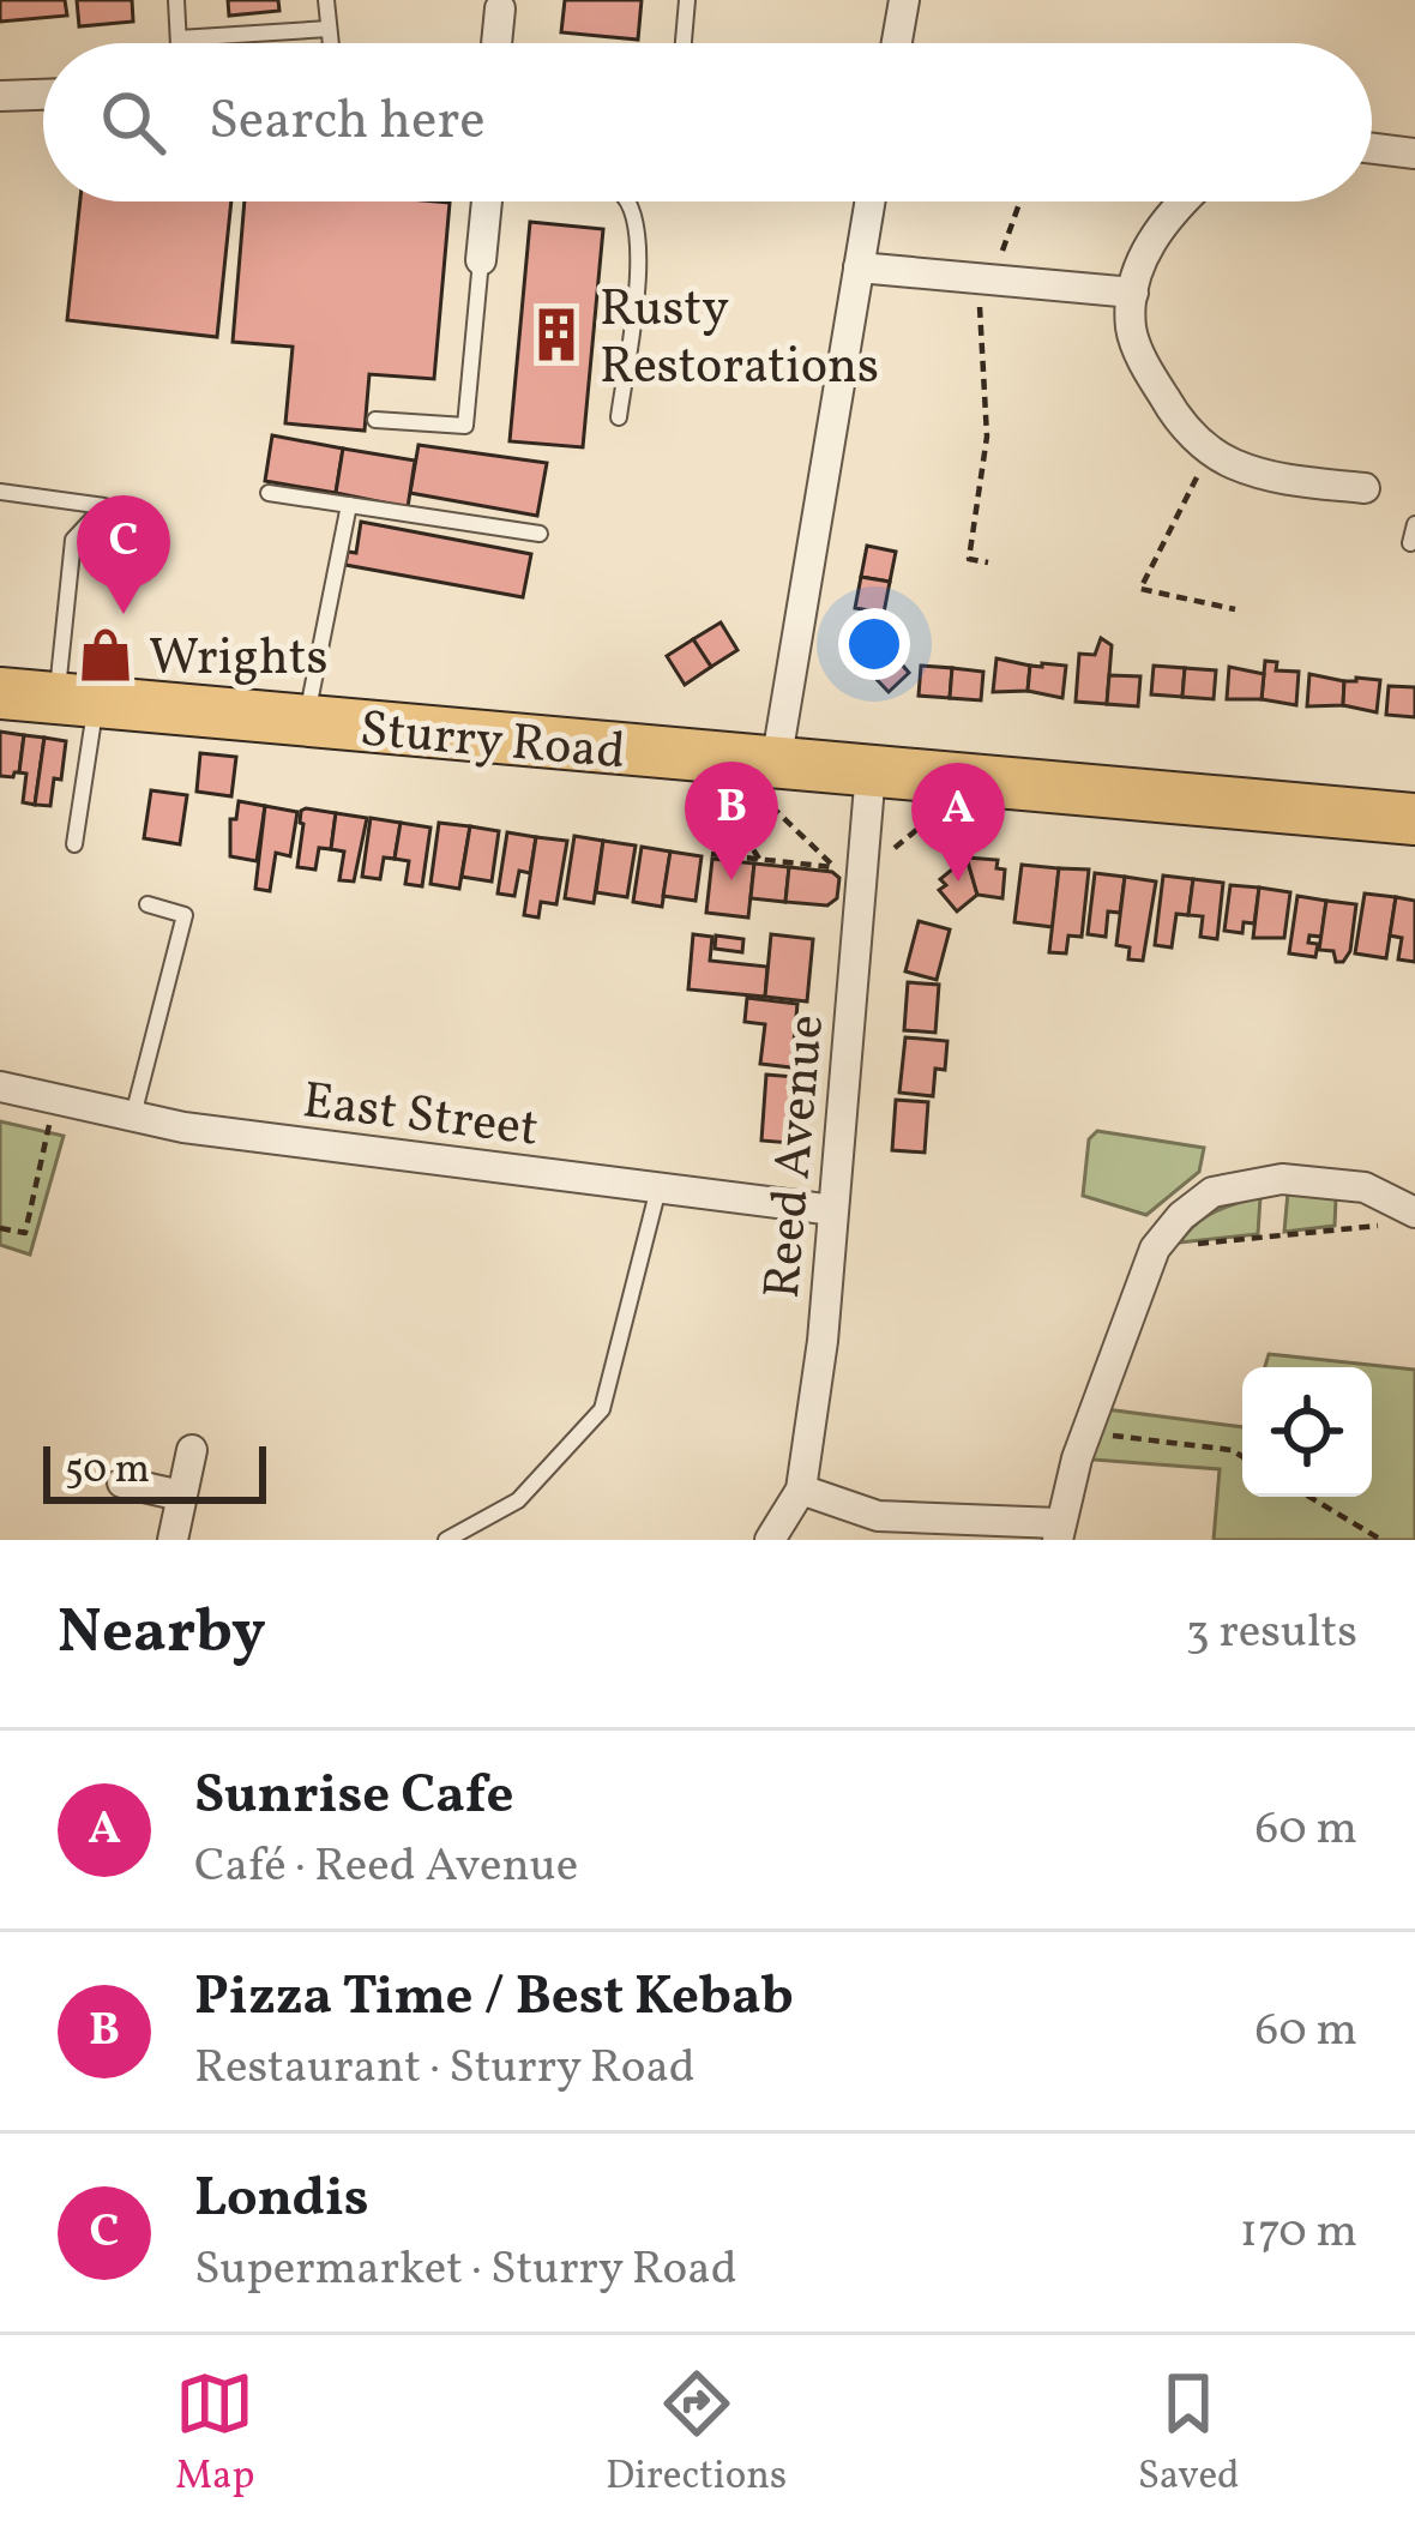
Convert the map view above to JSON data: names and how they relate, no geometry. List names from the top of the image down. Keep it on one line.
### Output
{"streets":{"highway":["Sturry Road"],"street":["East Street","Reed Avenue"]},"crossings":[["Sturry Road","Reed Avenue"],["East Street","Reed Avenue"]],"places":{"building":["Rusty Restorations"],"shop":["Wrights"]},"scale_bar":"50 m","page":{"search":"Search here","pins":["C","B","A"],"scale":"50 m","heading":["Nearby","3 results"],"list":[{"mark":"A","name":"Sunrise Cafe","note":"Café · Reed Avenue","value":"60 m"},{"mark":"B","name":"Pizza Time / Best Kebab","note":"Restaurant · Sturry Road","value":"60 m"},{"mark":"C","name":"Londis","note":"Supermarket · Sturry Road","value":"170 m"}],"nav":["Map","Directions","Saved"]}}
